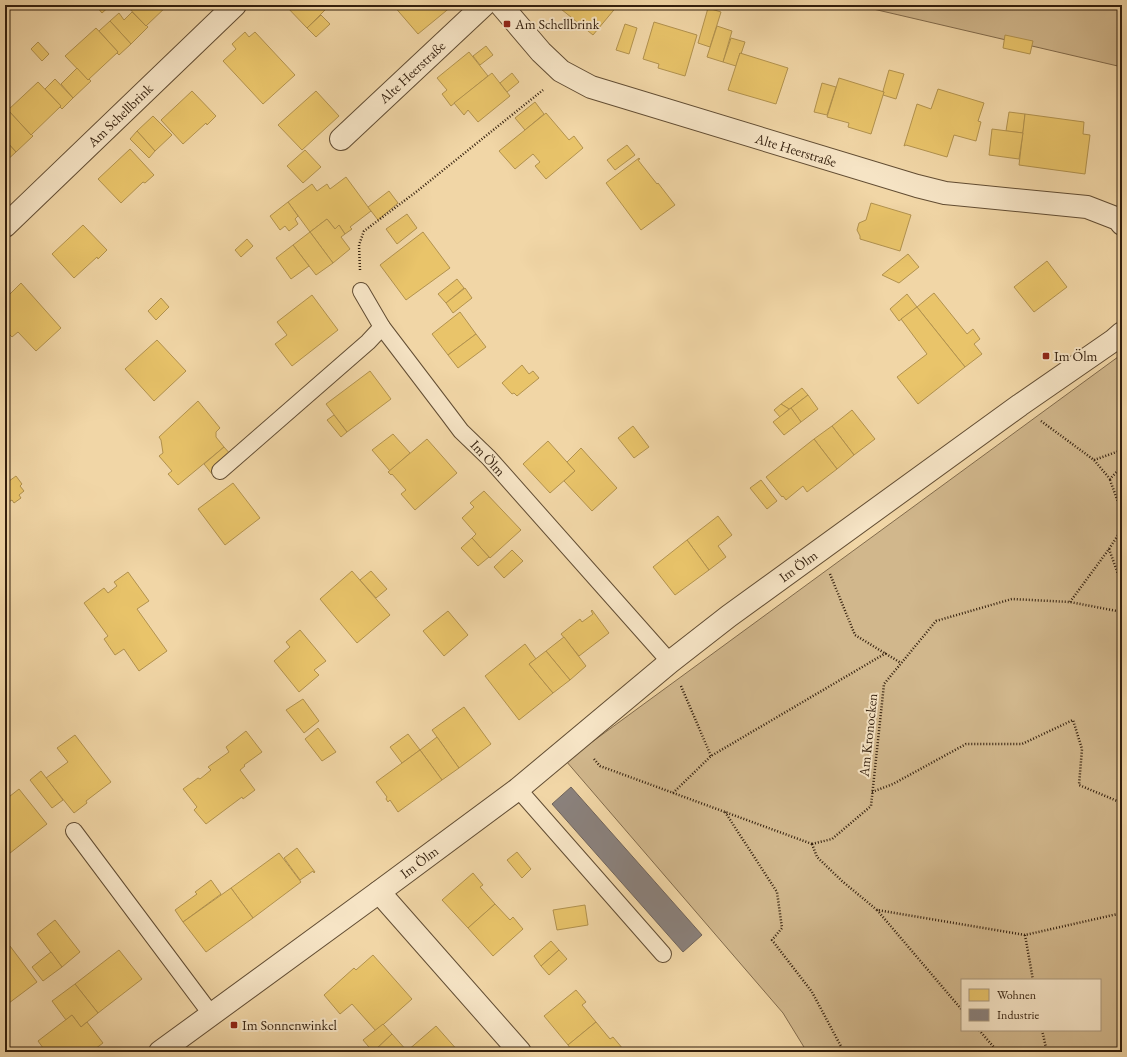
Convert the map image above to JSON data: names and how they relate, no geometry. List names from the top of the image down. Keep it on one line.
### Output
{"streets":{"street":["Alte Heerstraße","Am Schellbrink","Im Ölm"],"path":["Am Kronocken"]},"places":{"transit":["Am Schellbrink","Im Ölm","Im Sonnenwinkel"]},"legend":["Wohnen","Industrie"]}
